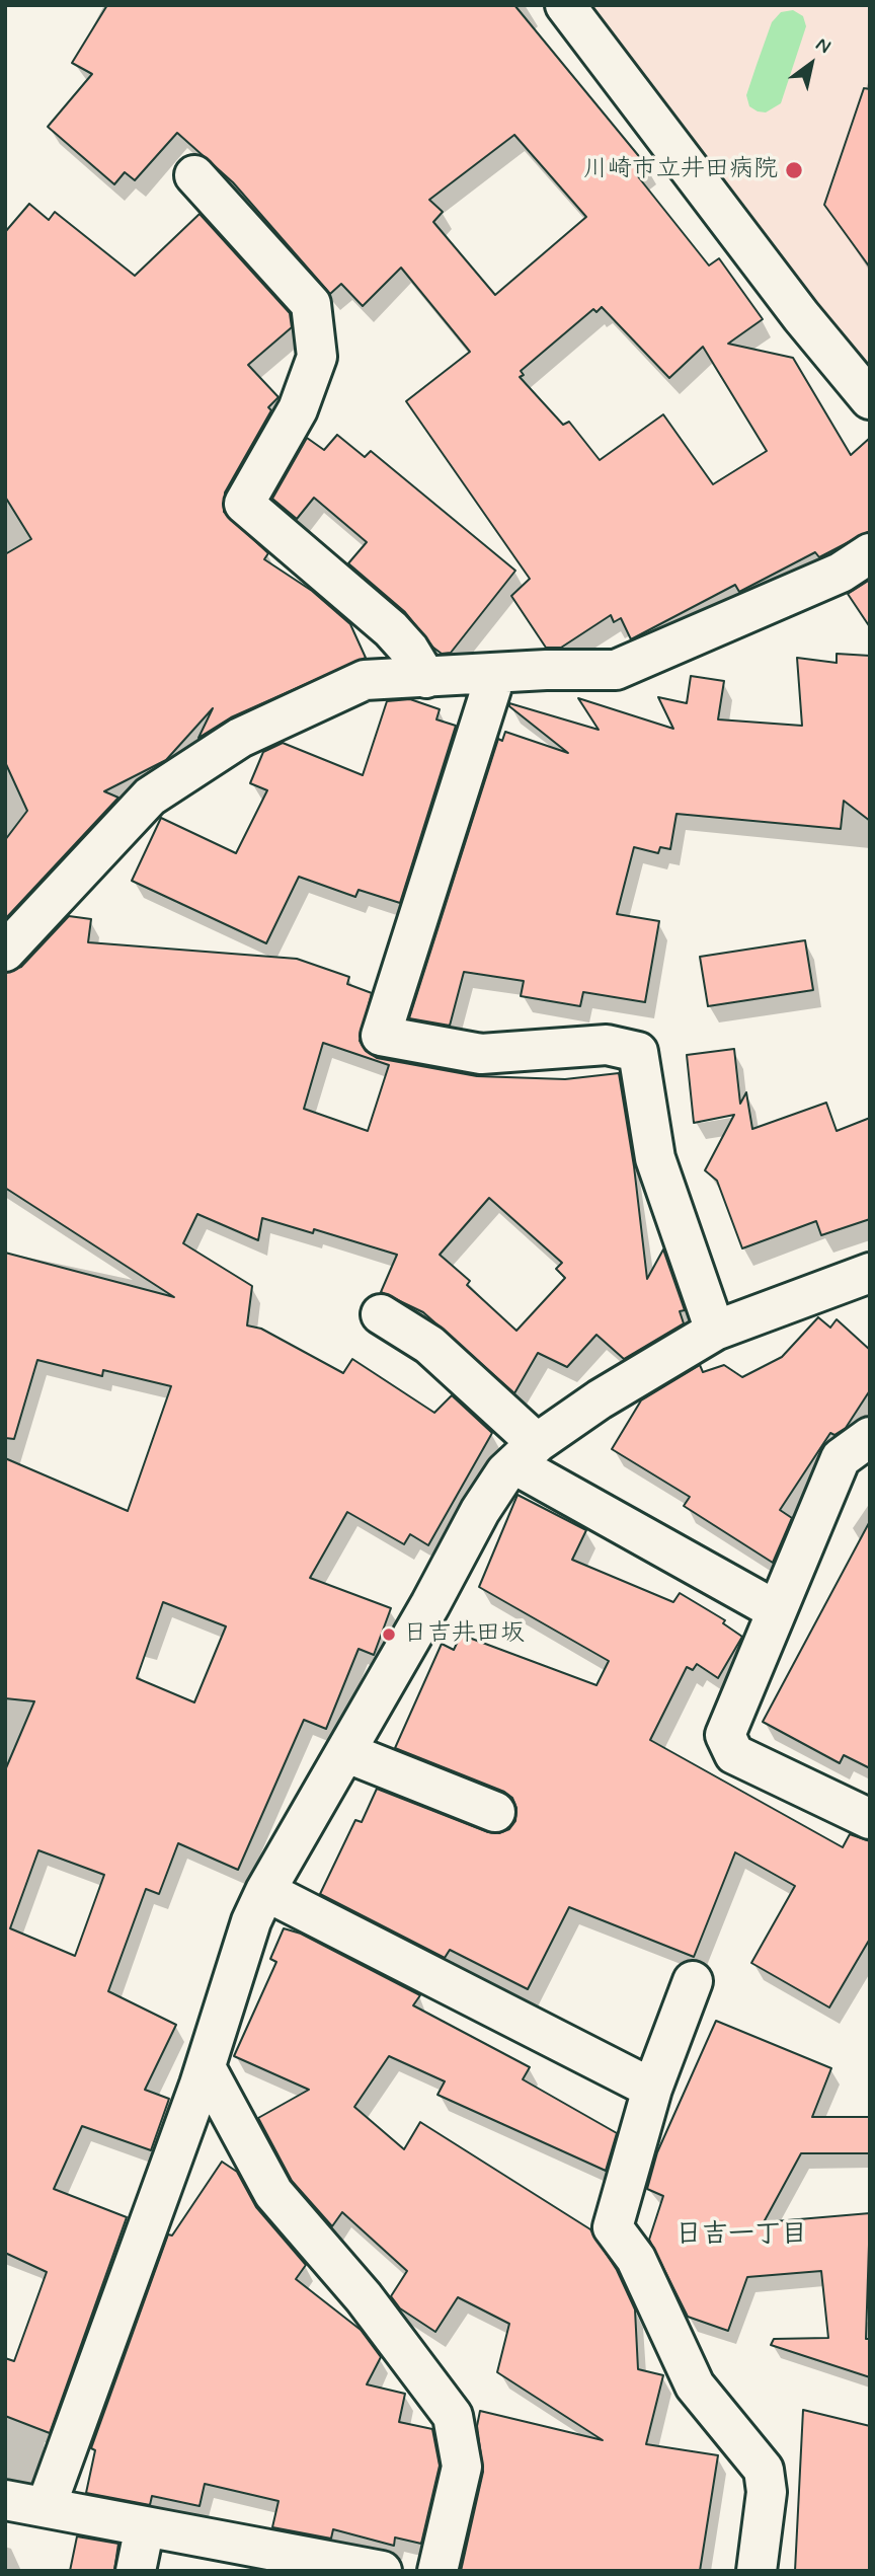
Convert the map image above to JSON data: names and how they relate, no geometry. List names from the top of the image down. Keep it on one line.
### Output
{"districts":["日吉一丁目"],"places":["川崎市立井田病院","日吉井田坂"],"north":"top right"}
